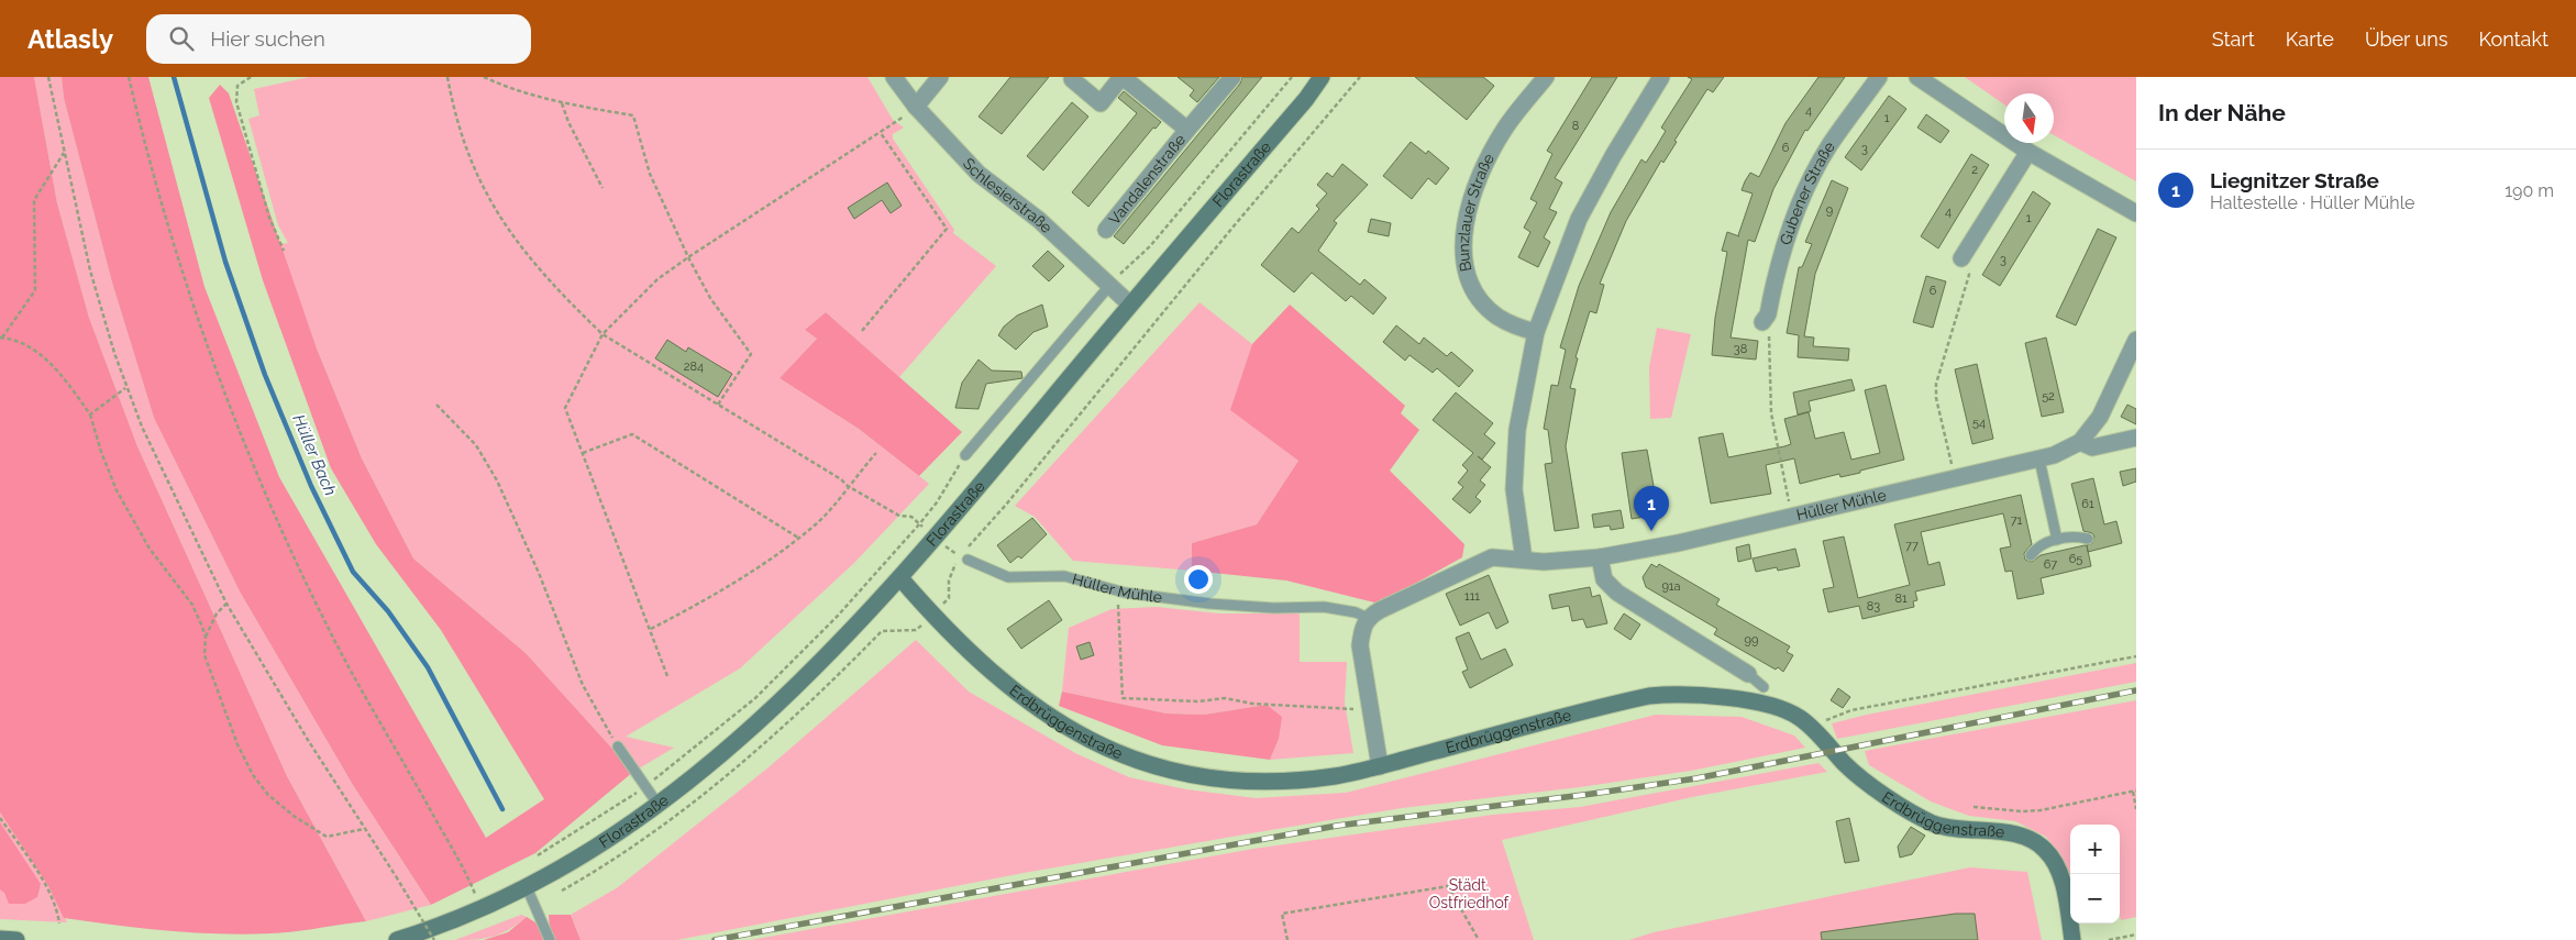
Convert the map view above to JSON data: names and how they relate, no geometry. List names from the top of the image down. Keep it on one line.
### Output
{"streets":{"street":["Florastraße","Vandalenstraße","Gubener Straße","Schlesierstraße","Bunzlauer Straße","Hüller Mühle","Erdbrüggenstraße"]},"crossings":[["Florastraße","Schlesierstraße"],["Florastraße","Erdbrüggenstraße"]],"water":["Hüller Bach"],"parks":["Städt. Ostfriedhof"],"house_numbers":["4","1","8","6","3","2","9","4","1","3","6","38","284","52","54","61","71","77","65","67","91a","111","81","83","99"],"north":"bottom","page":{"header":"Atlasly","search":"Hier suchen","nav":["Start","Karte","Über uns","Kontakt"],"heading":"In der Nähe","list":[{"mark":"1","name":"Liegnitzer Straße","note":"Haltestelle · Hüller Mühle","value":"190 m"}],"pins":"1","map_buttons":["+","−"]}}
